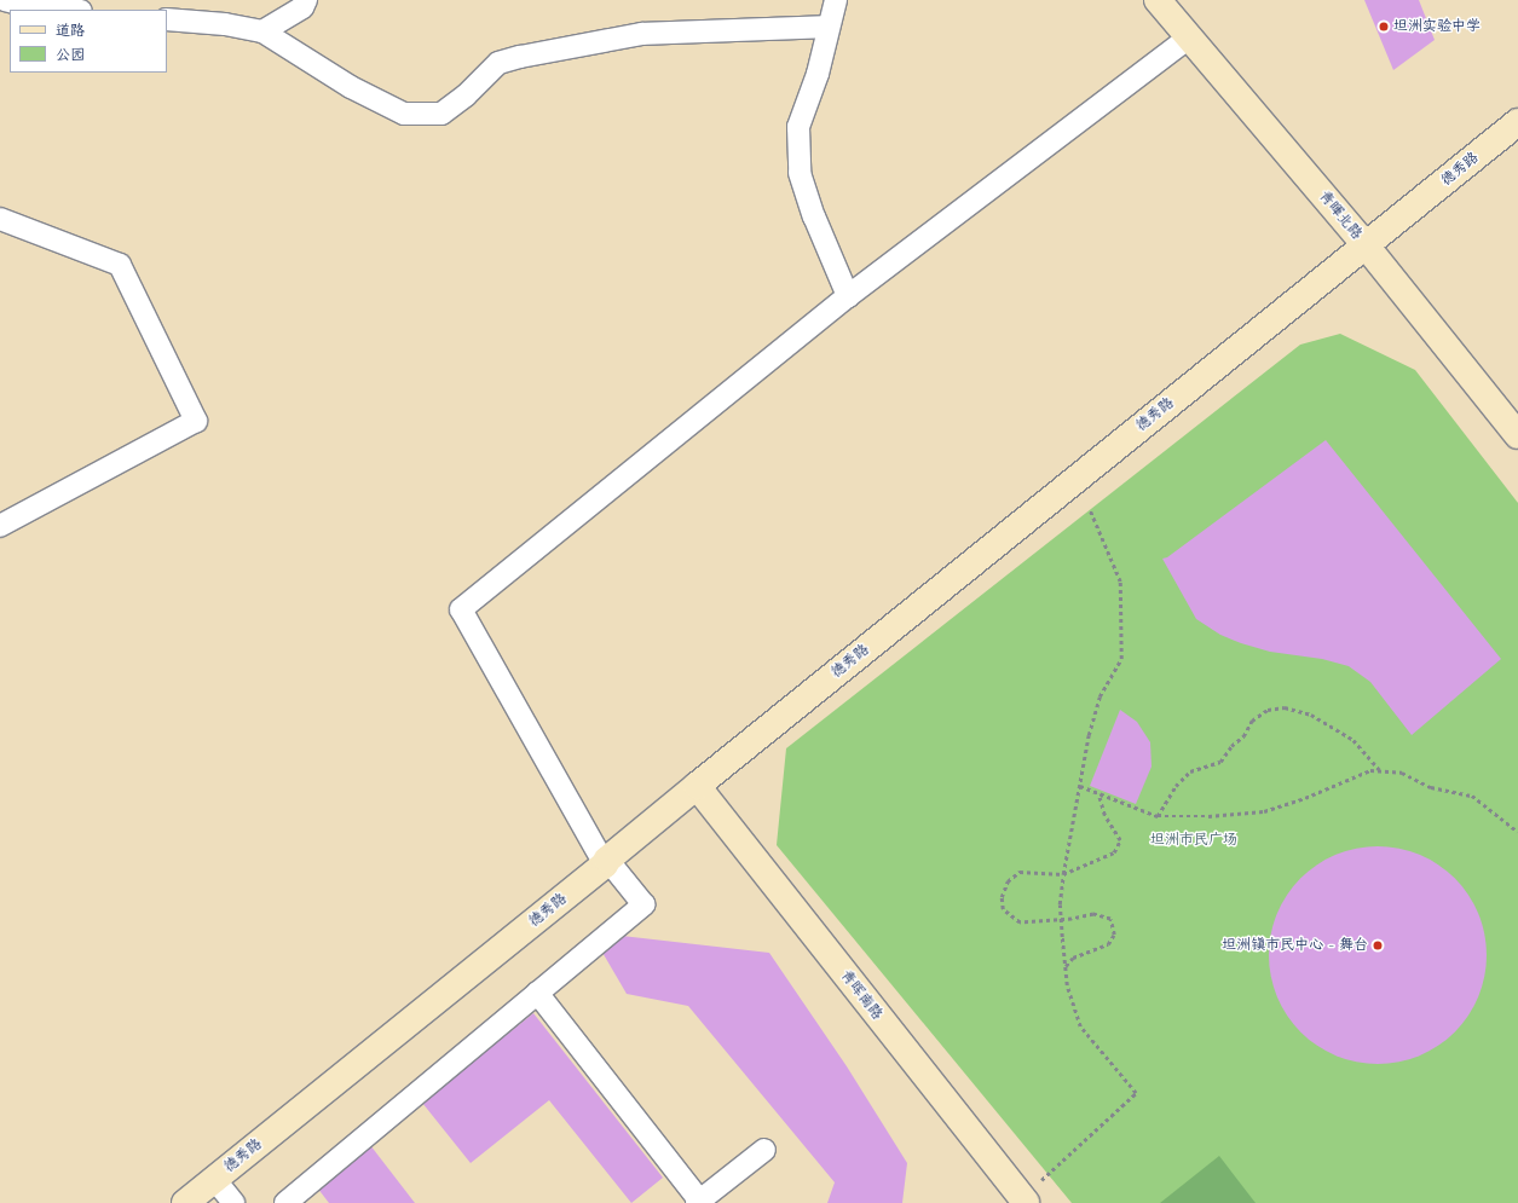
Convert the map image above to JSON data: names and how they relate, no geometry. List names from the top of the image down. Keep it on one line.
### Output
{"streets":{"street":["德秀路","青暉北路","青晖南路"]},"crossings":[["德秀路","青暉北路"],["德秀路","青晖南路"]],"parks":["坦洲市民广场"],"places":["坦洲实验中学","坦洲镇市民中心 - 舞台"],"legend":["道路","公园"]}
